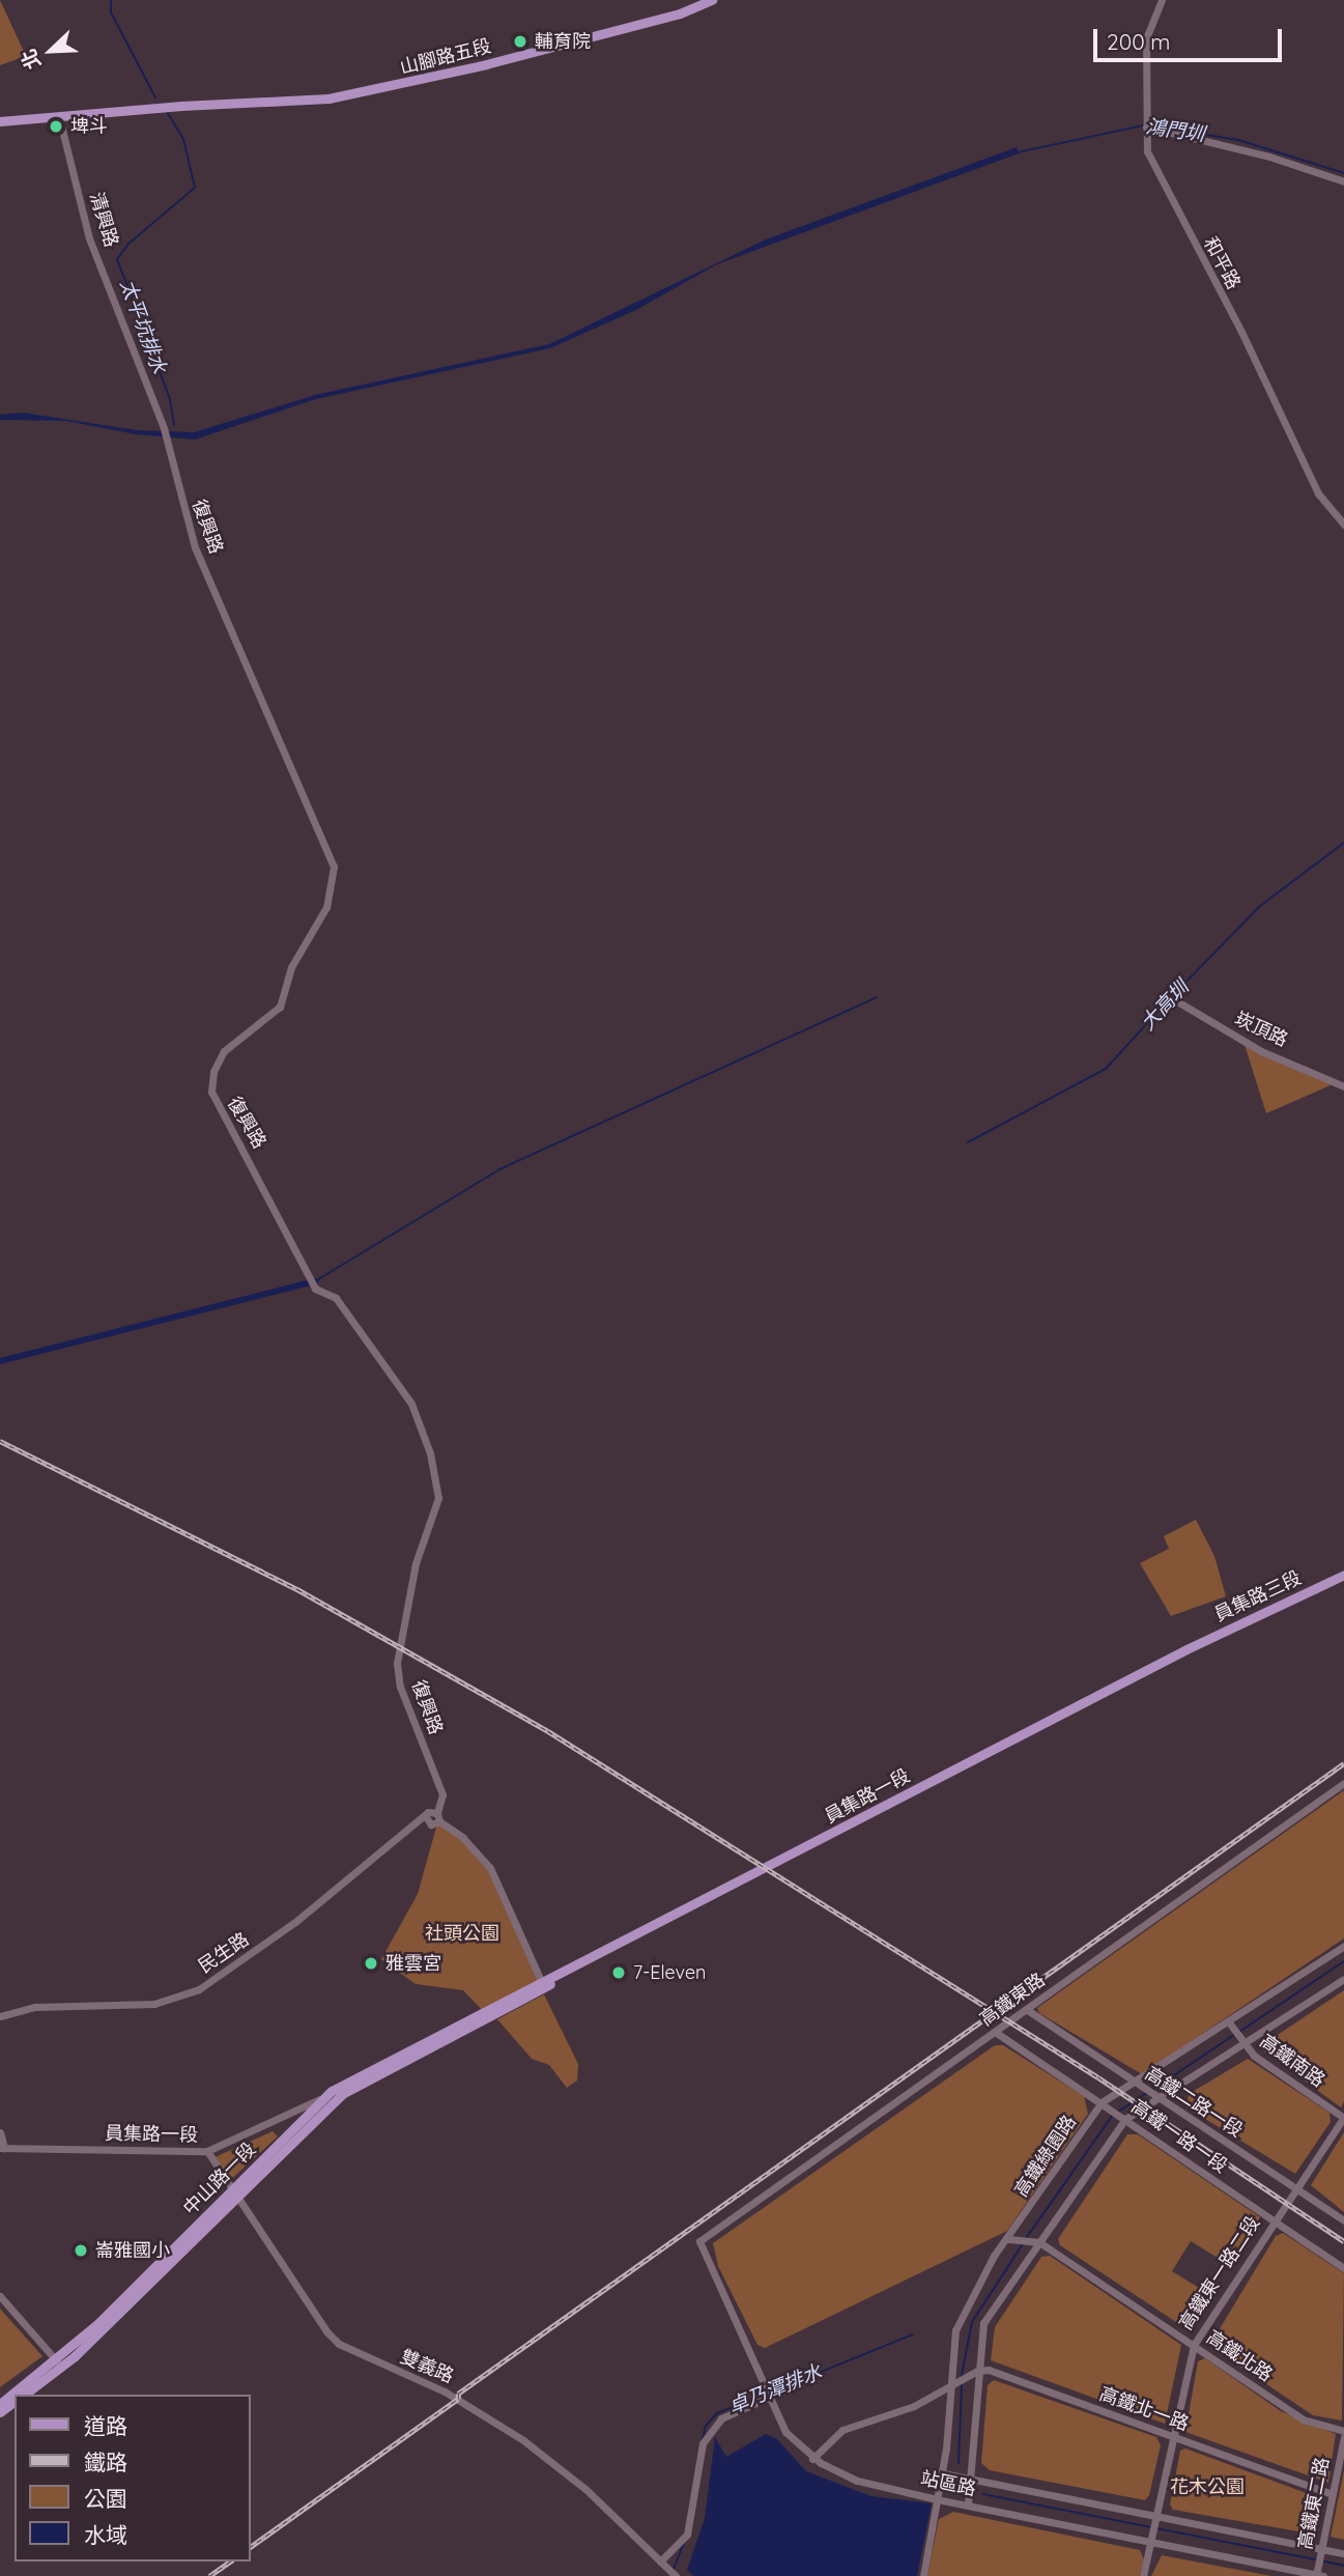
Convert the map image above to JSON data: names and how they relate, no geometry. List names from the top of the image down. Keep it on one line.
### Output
{"streets":{"main road":["山腳路五段","員集路三段","員集路一段","中山路一段"],"street":["清興路","和平路","復興路","崁頂路","民生路","高鐵東路","高鐵南路","高鐵二路一段","高鐵一路一段","高鐵綠園路","高鐵東一路二段","高鐵北路","雙義路","高鐵北一路","站區路","高鐵東二路"]},"crossings":[["山腳路五段","清興路"],["清興路","復興路"],["復興路","民生路"],["員集路三段","員集路一段"],["員集路一段","中山路一段"],["員集路一段","雙義路"],["高鐵東路","高鐵二路一段"],["高鐵東路","高鐵一路一段"],["高鐵東路","站區路"],["高鐵南路","高鐵綠園路"],["高鐵南路","高鐵東一路二段"],["高鐵二路一段","高鐵綠園路"],["高鐵二路一段","高鐵東一路二段"],["高鐵一路一段","高鐵綠園路"],["高鐵一路一段","高鐵東一路二段"],["高鐵綠園路","高鐵北路"],["高鐵綠園路","站區路"],["中山路一段","雙義路"],["高鐵東一路二段","高鐵北路"],["高鐵東一路二段","高鐵北一路"],["高鐵東一路二段","站區路"],["高鐵北一路","高鐵東二路"],["站區路","高鐵東二路"]],"water":["鴻門圳","太平坑排水","大高圳","卓乃潭排水"],"parks":["社頭公園","花木公園"],"places":["輔育院","埤斗","雅雲宮","7-Eleven","崙雅國小"],"legend":["道路","鐵路","公園","水域"],"scale_bar":"200 m","north":"bottom left"}
